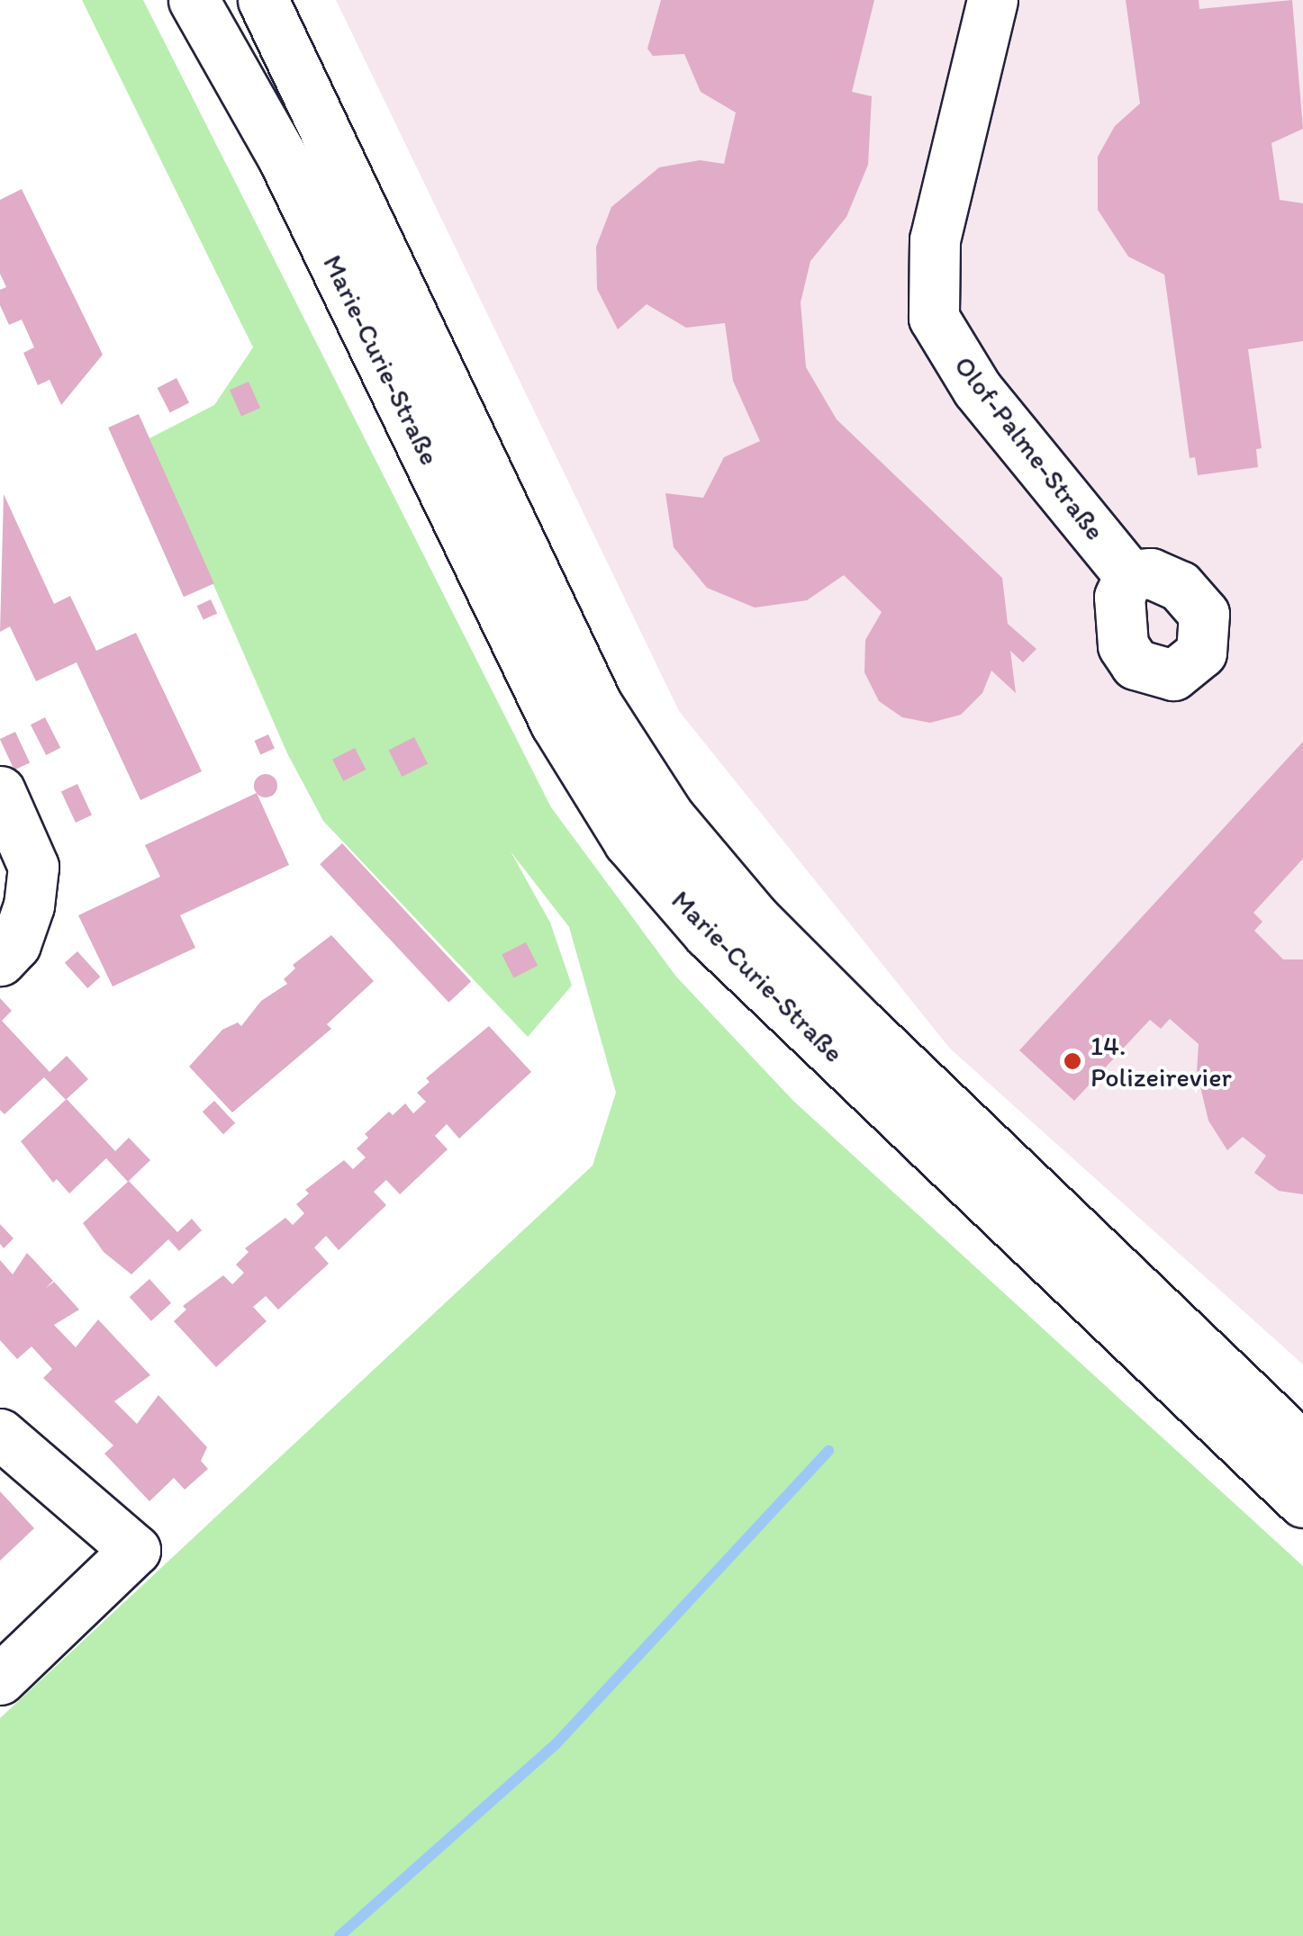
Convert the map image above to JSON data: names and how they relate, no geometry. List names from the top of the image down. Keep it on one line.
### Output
{"streets":{"main road":["Marie-Curie-Straße","Olof-Palme-Straße"]},"places":["14. Polizeirevier"]}
